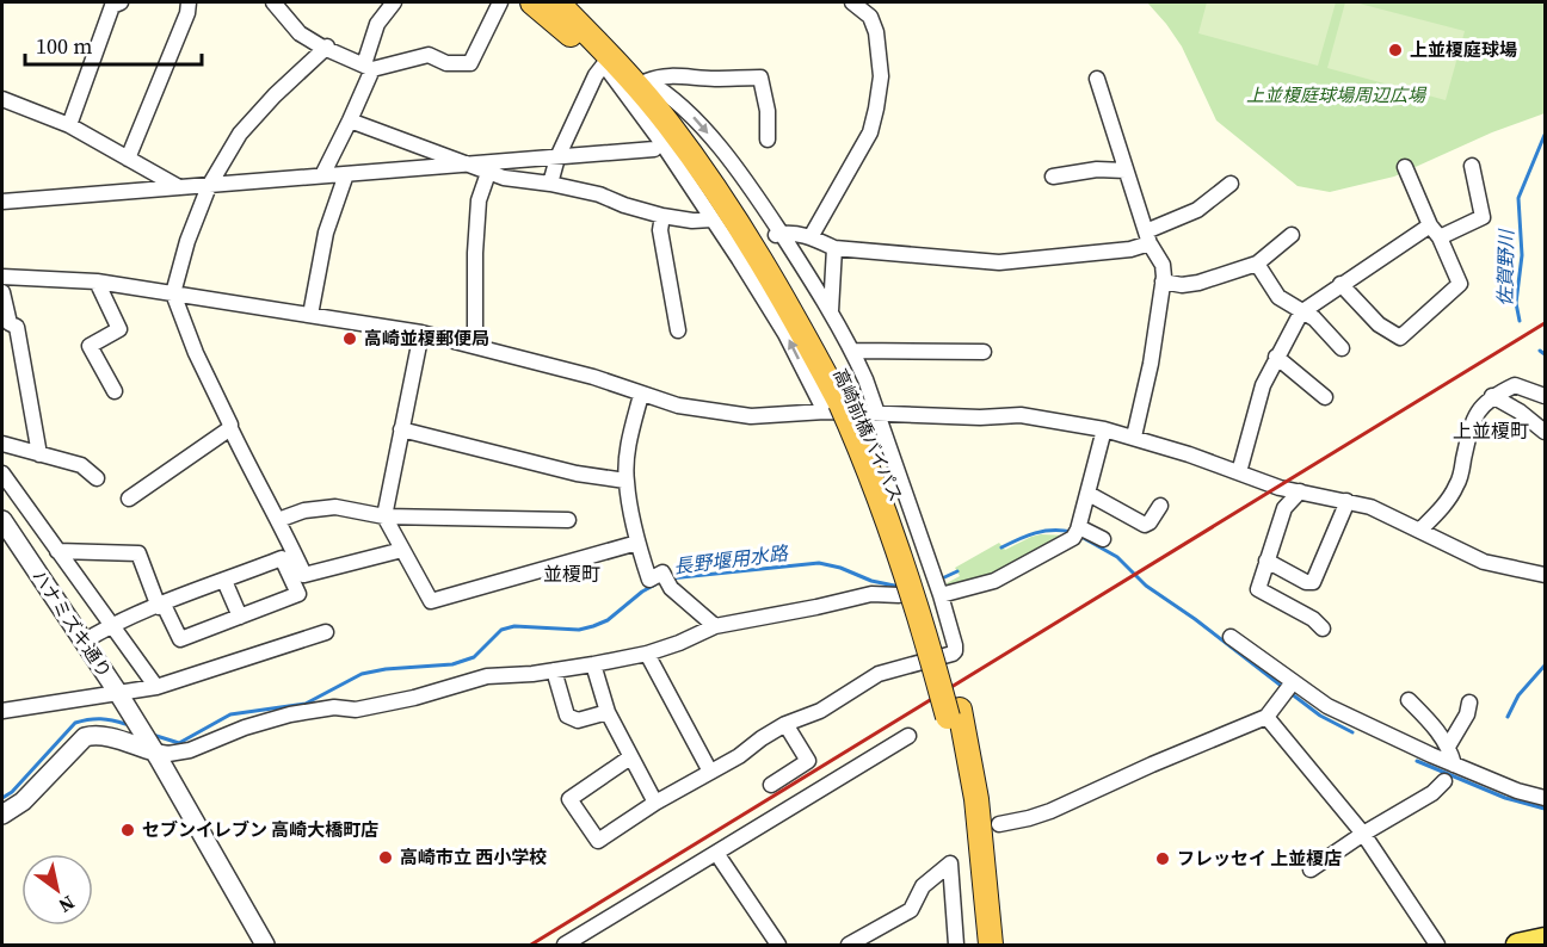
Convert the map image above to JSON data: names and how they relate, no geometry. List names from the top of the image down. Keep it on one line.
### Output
{"streets":{"highway":["高崎前橋バイパス"],"street":["ハナミズキ通り"]},"districts":["上並榎町","並榎町"],"water":["佐賀野川","長野堰用水路"],"parks":["上並榎庭球場周辺広場"],"places":["上並榎庭球場","高崎並榎郵便局","セブンイレブン 高崎大橋町店","高崎市立 西小学校","フレッセイ 上並榎店"],"scale_bar":"100 m","north":"bottom right"}
